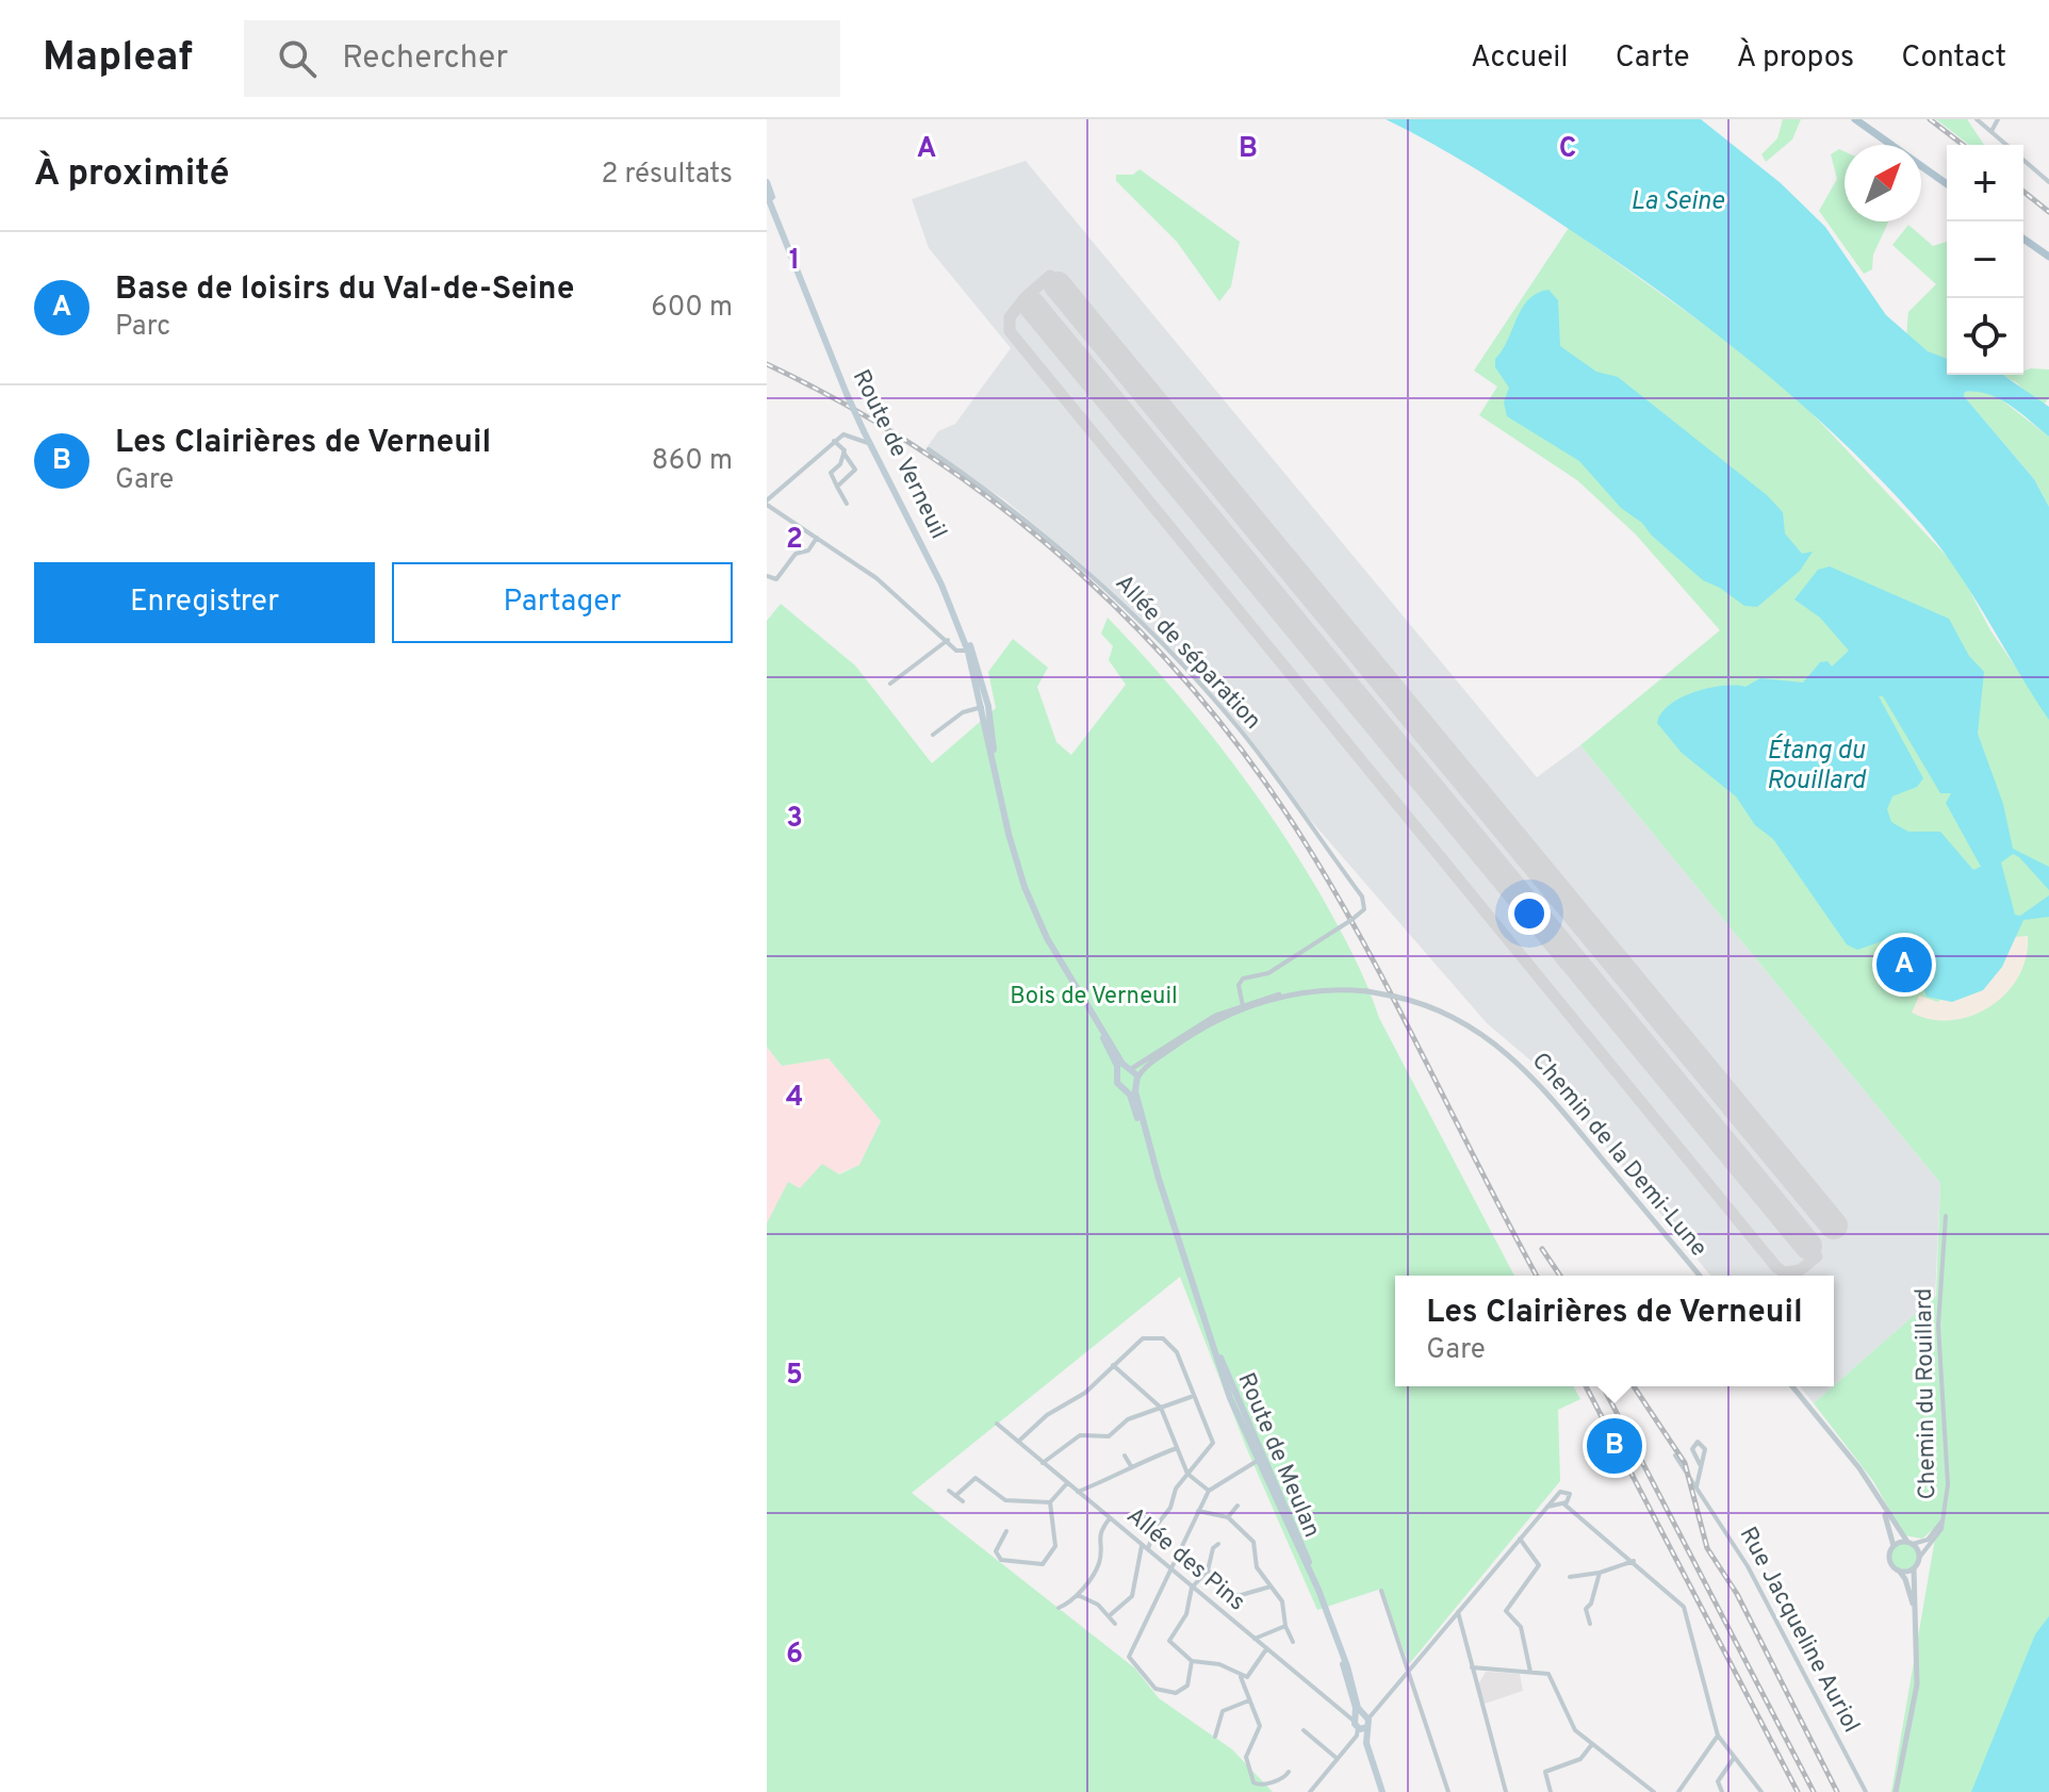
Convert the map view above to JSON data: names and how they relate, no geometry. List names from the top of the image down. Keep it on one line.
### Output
{"streets":{"main road":["Route de Verneuil","Route de Meulan"],"street":["Allée de séparation","Chemin de la Demi-Lune","Chemin du Rouillard","Allée des Pins","Rue Jacqueline Auriol"]},"crossings":[["Route de Verneuil","Route de Meulan"],["Allée de séparation","Chemin de la Demi-Lune"],["Route de Meulan","Allée des Pins"]],"water":["La Seine","Étang du Rouillard"],"parks":["Bois de Verneuil"],"north":"top right","page":{"header":"Mapleaf","search":"Rechercher","nav":["Accueil","Carte","À propos","Contact"],"heading":["À proximité","2 résultats"],"map_buttons":["+","−"],"list":[{"mark":"A","name":"Base de loisirs du Val-de-Seine","note":"Parc","value":"600 m"},{"mark":"B","name":"Les Clairières de Verneuil","note":"Gare","value":"860 m"}],"buttons":["Enregistrer","Partager"],"pins":["A","B"],"popup":["Les Clairières de Verneuil","Gare"]},"grid":{"columns":["A","B","C"],"rows":["1","2","3","4","5","6"]}}
